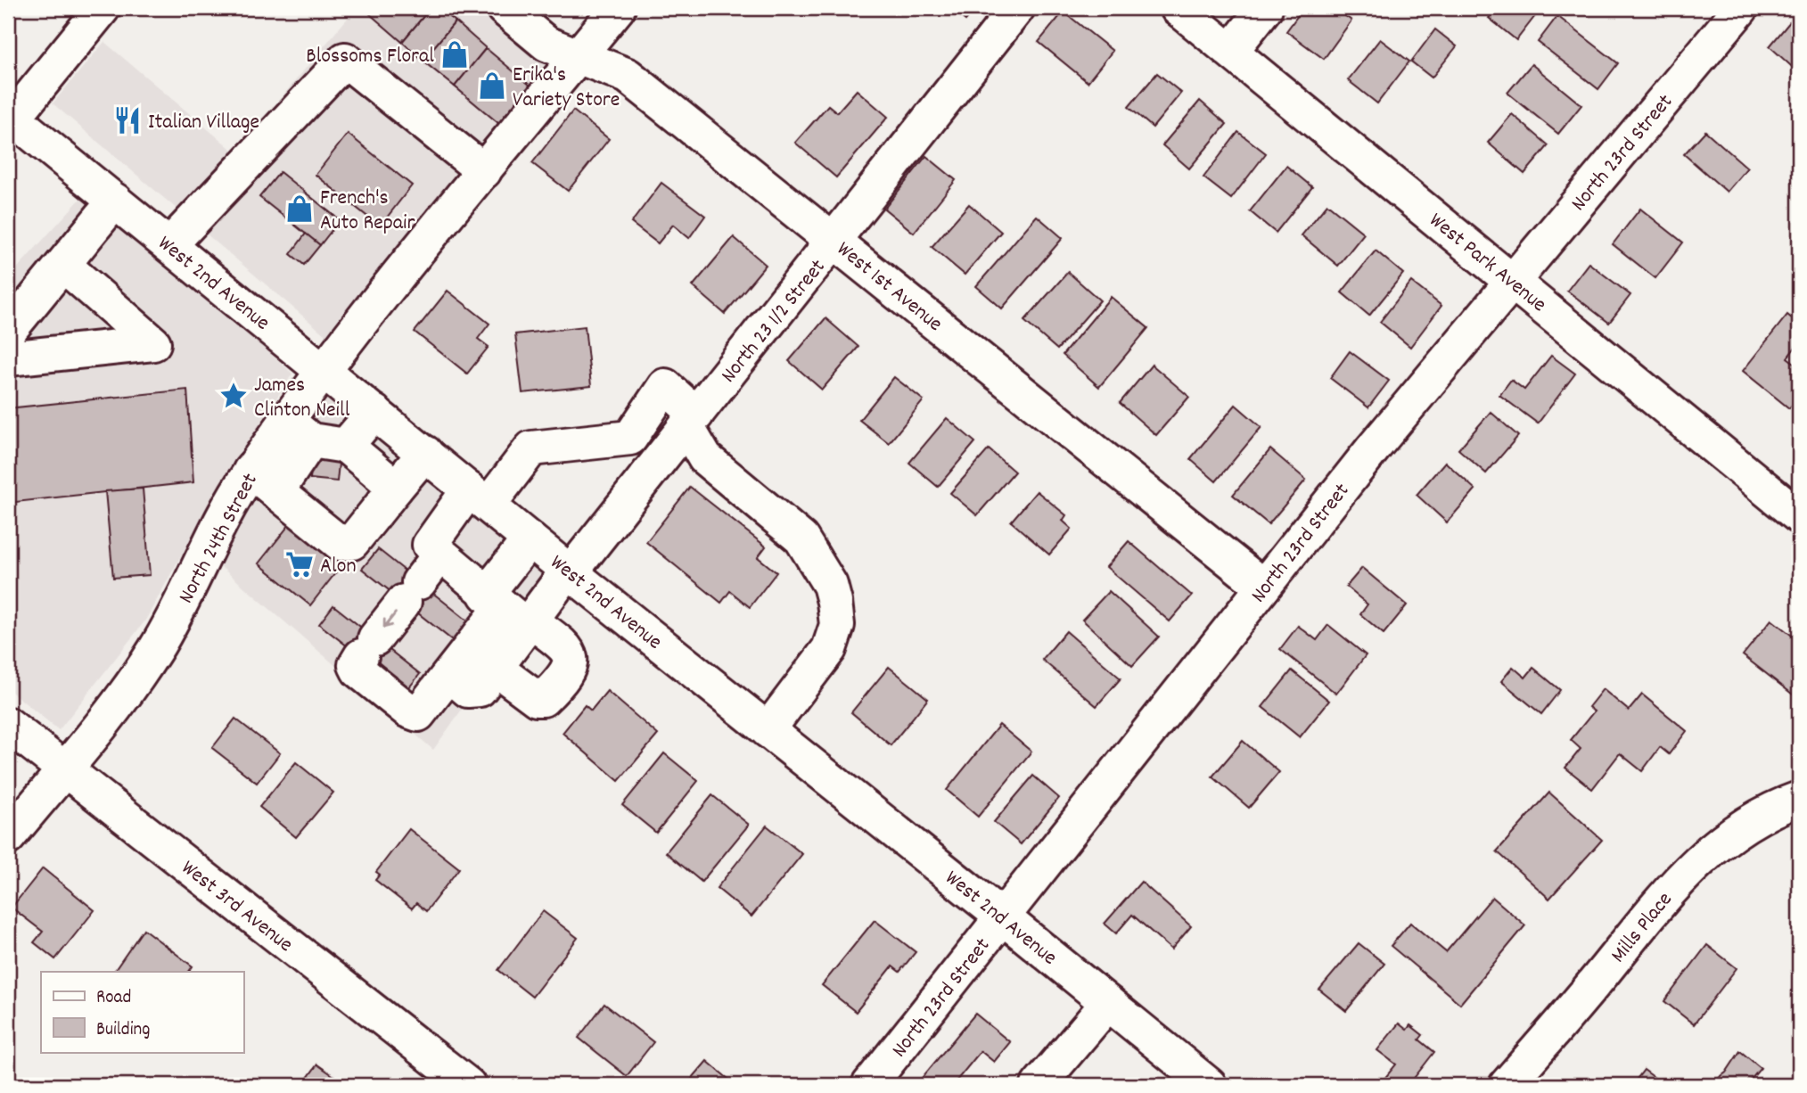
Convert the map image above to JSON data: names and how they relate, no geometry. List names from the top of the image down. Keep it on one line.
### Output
{"streets":{"street":["North 23rd Street","West Park Avenue","West 2nd Avenue","West 1st Avenue","North 23 1/2 Street","North 24th Street","West 3rd Avenue","Mills Place"]},"crossings":[["North 23rd Street","West Park Avenue"],["North 23rd Street","West 2nd Avenue"],["North 23rd Street","West 1st Avenue"],["West 2nd Avenue","North 23 1/2 Street"],["West 2nd Avenue","North 24th Street"],["West 1st Avenue","North 23 1/2 Street"],["West 1st Avenue","North 24th Street"],["North 24th Street","West 3rd Avenue"]],"places":{"shop":["Blossoms Floral","Erika's Variety Store","French's Auto Repair"],"restaurant":["Italian Village"],"place":["James Clinton Neill"],"supermarket":["Alon"]},"legend":["Road","Building"]}
